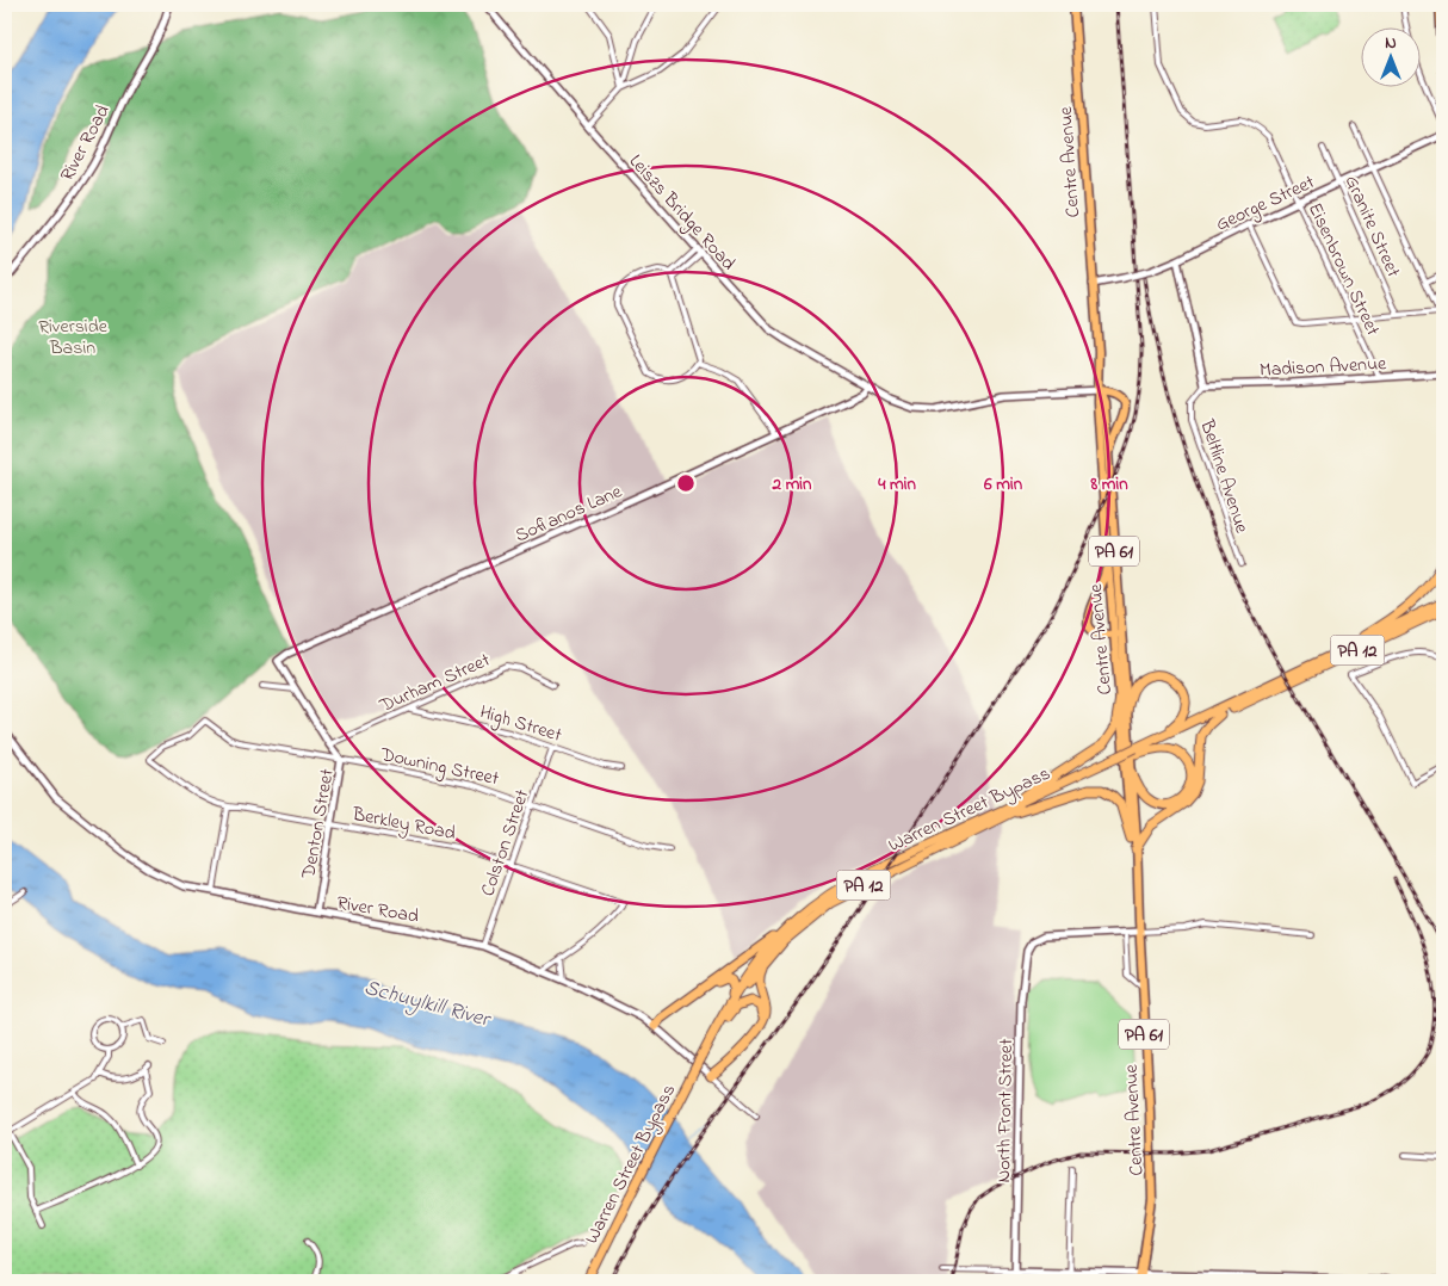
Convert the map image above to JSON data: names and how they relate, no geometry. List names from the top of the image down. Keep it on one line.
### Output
{"streets":{"highway":["PA 12","Warren Street Bypass"],"main road":["Centre Avenue","PA 61"],"street":["River Road","George Street","Leiszs Bridge Road","Granite Street","Eisenbrown Street","Madison Avenue","Beltline Avenue","Sofianos Lane","Durham Street","High Street","Downing Street","Berkley Road","Denton Street","Colston Street","North Front Street"]},"crossings":[["River Road","Denton Street"],["River Road","Colston Street"],["Centre Avenue","George Street"],["Centre Avenue","Leiszs Bridge Road"],["George Street","Granite Street"],["George Street","Eisenbrown Street"],["Leiszs Bridge Road","Sofianos Lane"],["Eisenbrown Street","Madison Avenue"],["Madison Avenue","Beltline Avenue"],["Sofianos Lane","Denton Street"],["Durham Street","High Street"],["Durham Street","Denton Street"],["High Street","Colston Street"],["Downing Street","Berkley Road"],["Downing Street","Denton Street"],["Downing Street","Colston Street"],["Berkley Road","Denton Street"],["Berkley Road","Colston Street"]],"water":["Schuylkill River"],"parks":["Riverside Basin"],"north":"top","rings":["2 min","4 min","6 min","8 min"]}
